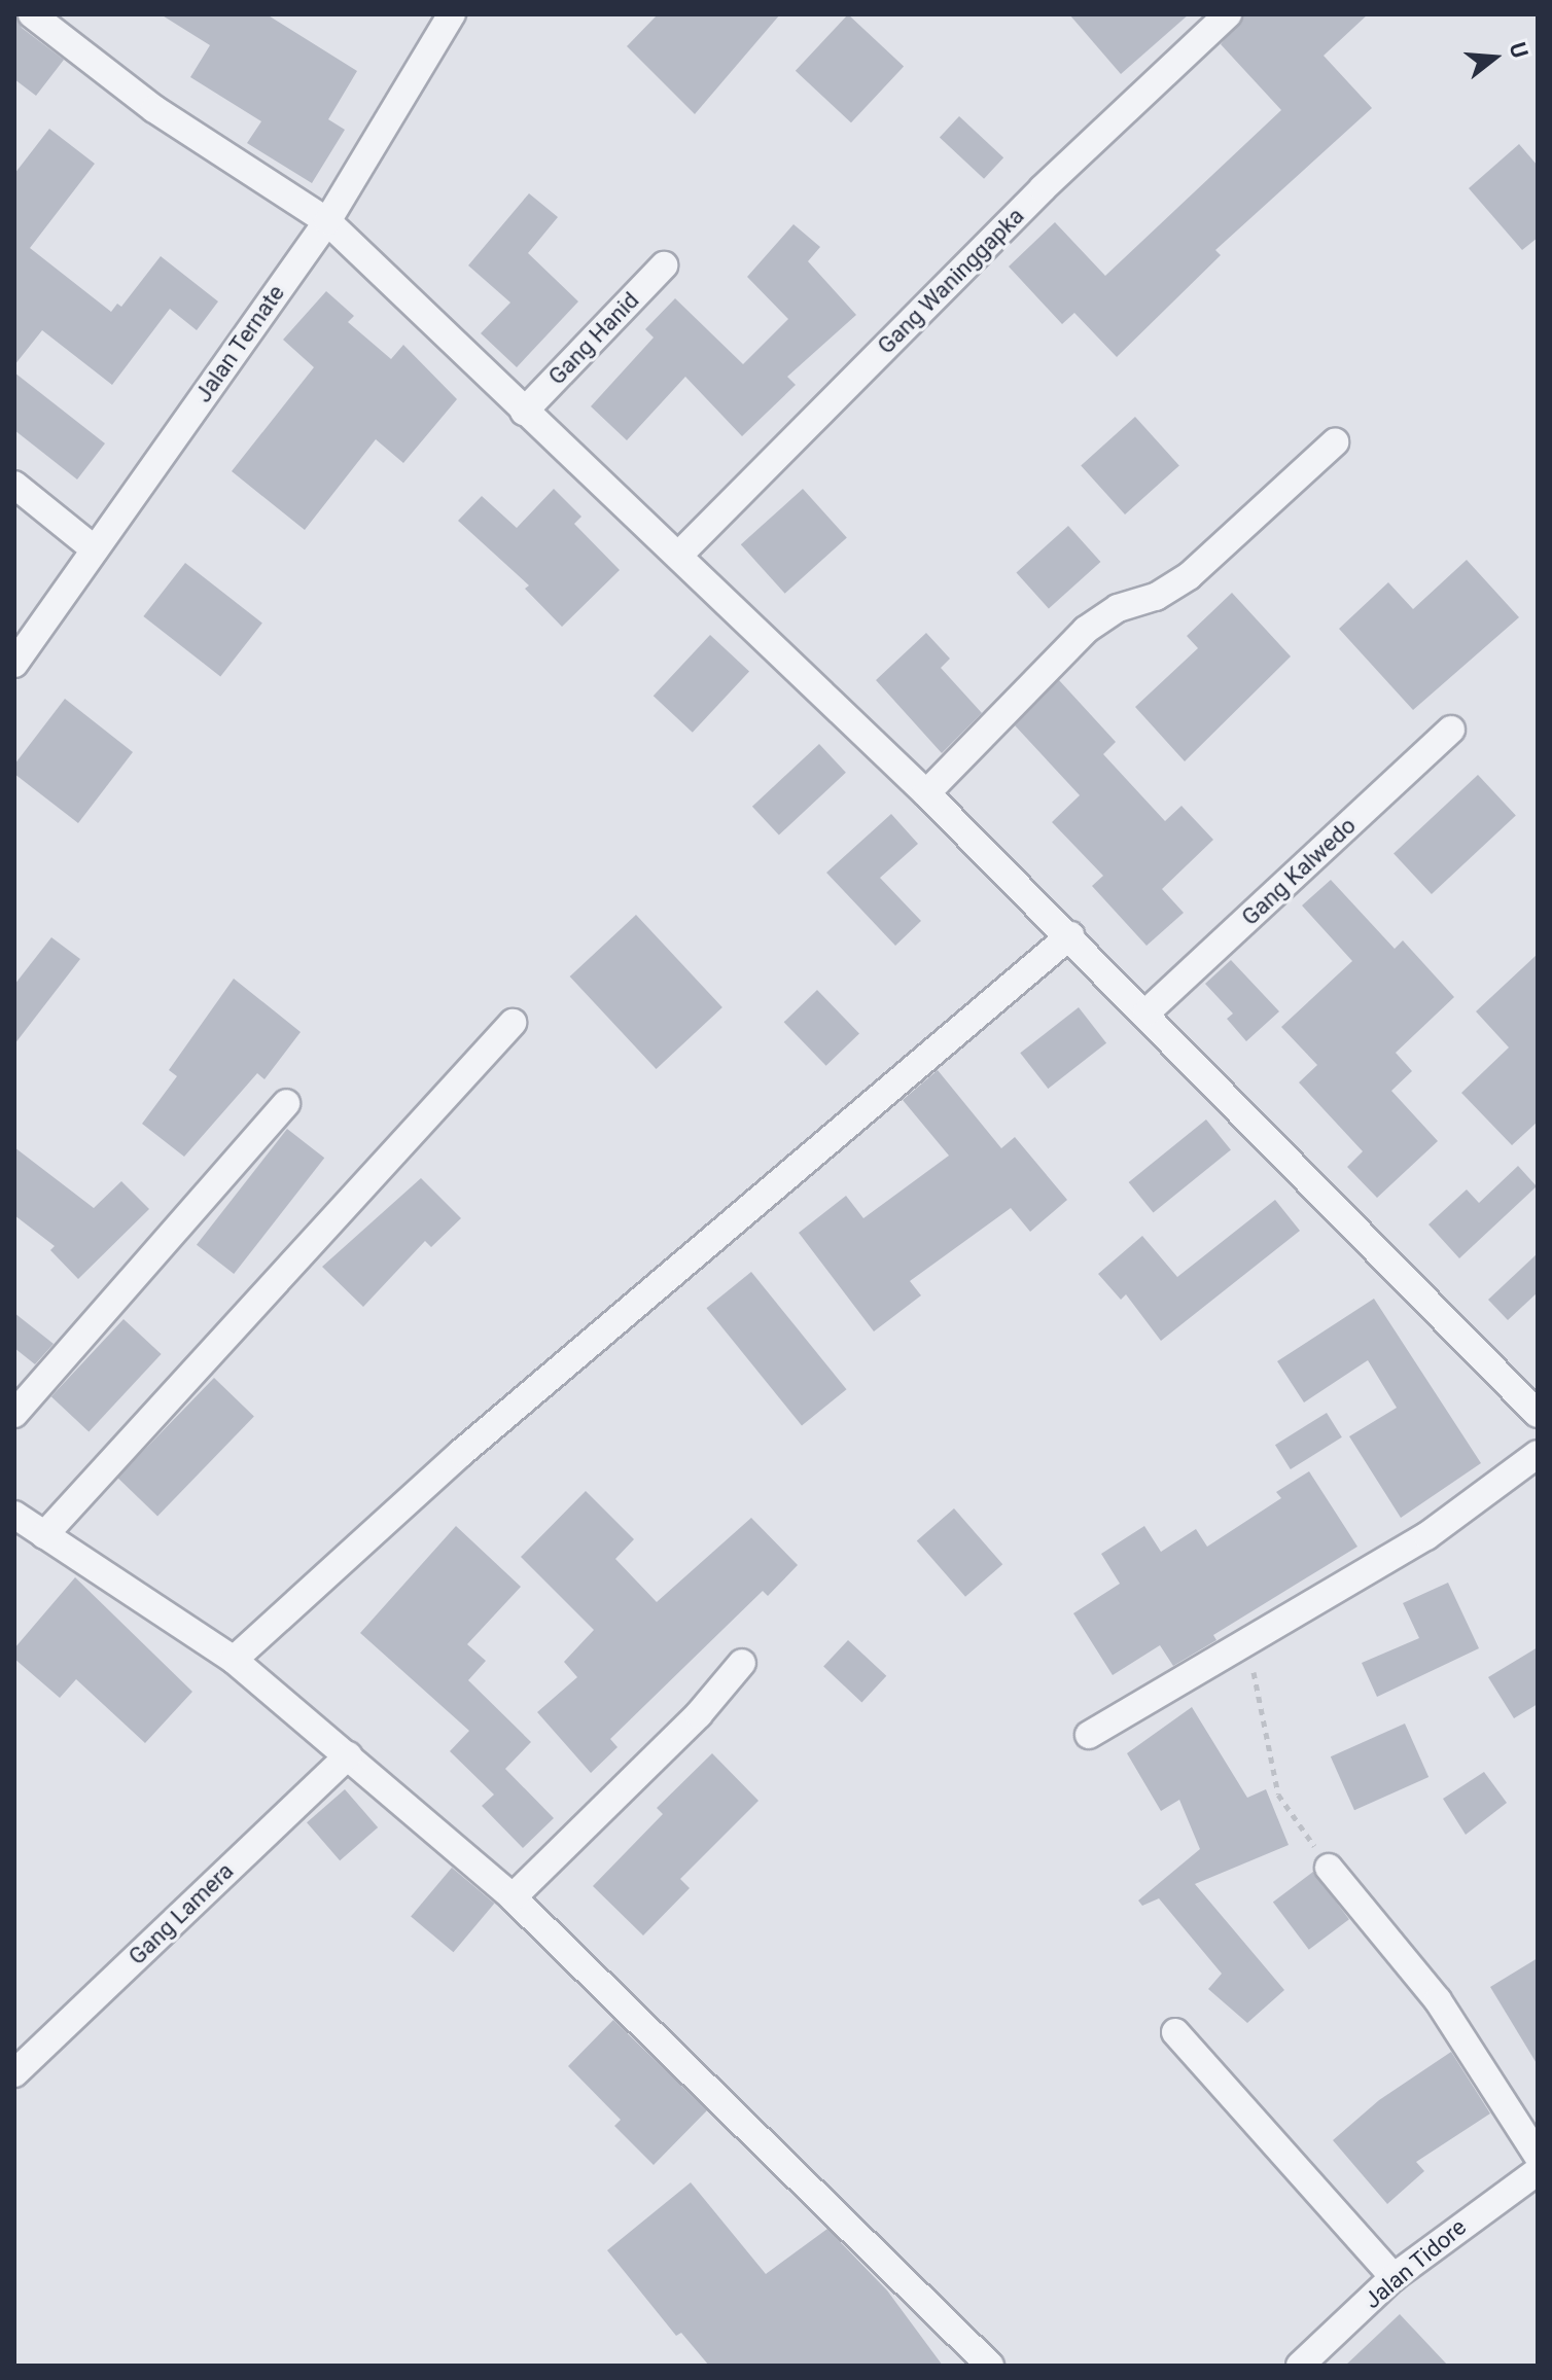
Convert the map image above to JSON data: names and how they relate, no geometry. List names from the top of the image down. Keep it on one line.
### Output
{"streets":{"street":["Gang Waninggapka","Gang Hanid","Jalan Ternate","Gang Kalwedo","Gang Lamera","Jalan Tidore"]},"north":"right"}
